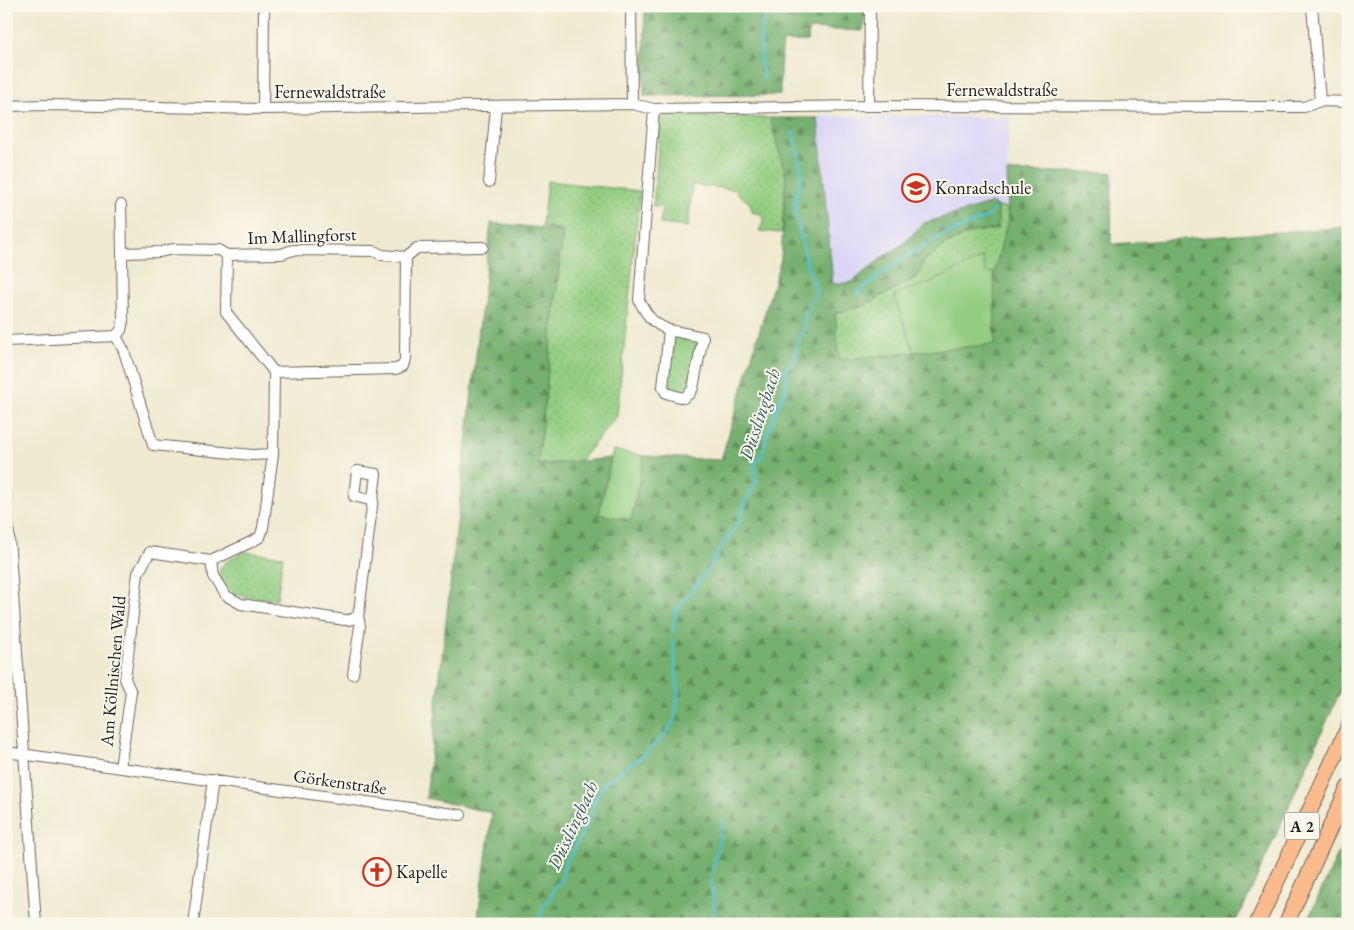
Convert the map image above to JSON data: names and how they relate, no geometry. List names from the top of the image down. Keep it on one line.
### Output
{"streets":{"highway":["A 2"],"street":["Fernewaldstraße","Im Mallingforst","Am Köllnischen Wald","Görkenstraße"]},"crossings":[["Am Köllnischen Wald","Görkenstraße"]],"water":["Düsslingbach"],"places":{"school or university":["Konradschule"],"church":["Kapelle"]}}
